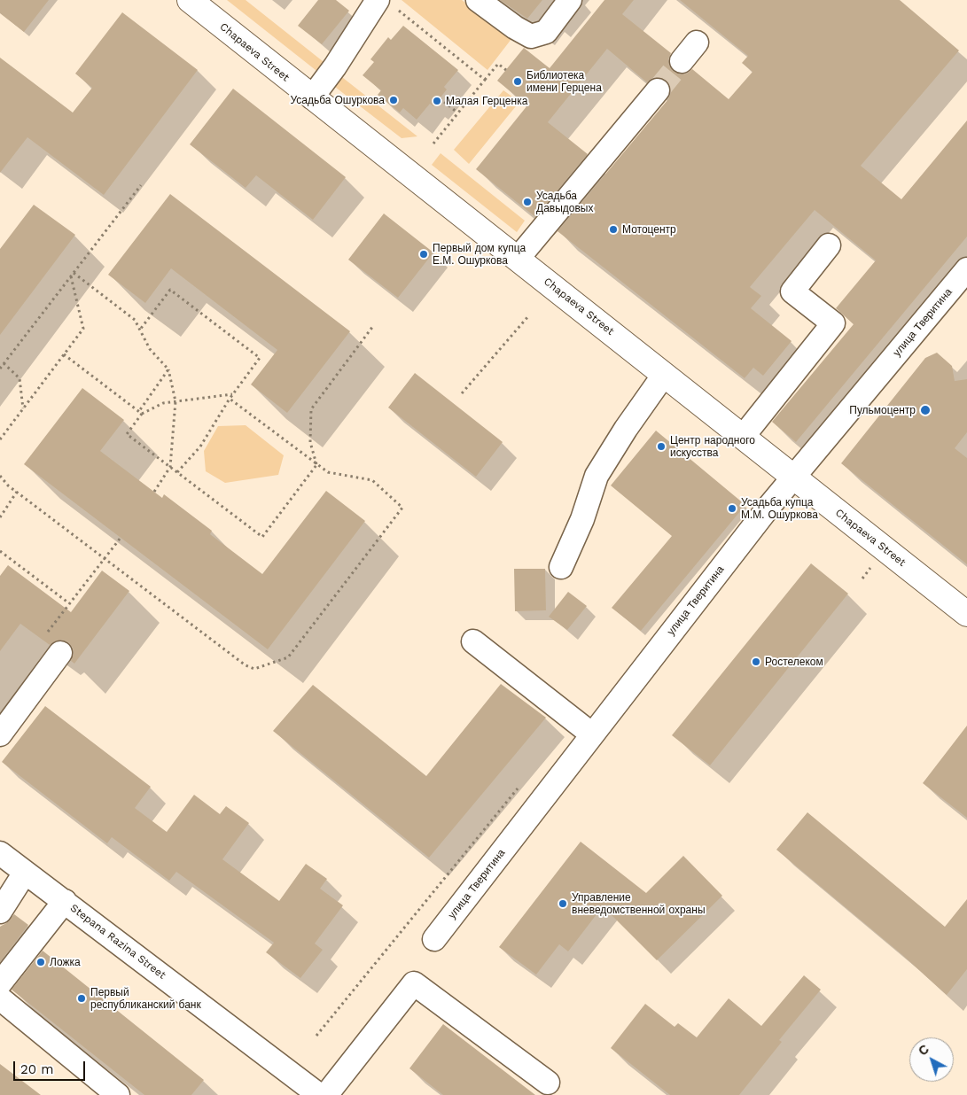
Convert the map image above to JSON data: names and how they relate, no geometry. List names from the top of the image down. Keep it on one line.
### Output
{"streets":{"main road":["Chapaeva Street"],"street":["улица Тверитина","Stepana Razina Street"]},"crossings":[["Chapaeva Street","улица Тверитина"]],"places":["Библиотека имени Герцена","Усадьба Ошуркова","Малая Герценка","Усадьба Давыдовых","Мотоцентр","Первый дом купца Е.М. Ошуркова","Пульмоцентр","Центр народного искусства","Усадьба купца М.М. Ошуркова","Ростелеком","Управление вневедомственной охраны","Ложка","Первый республиканский банк"],"scale_bar":"20 m","north":"top left"}
